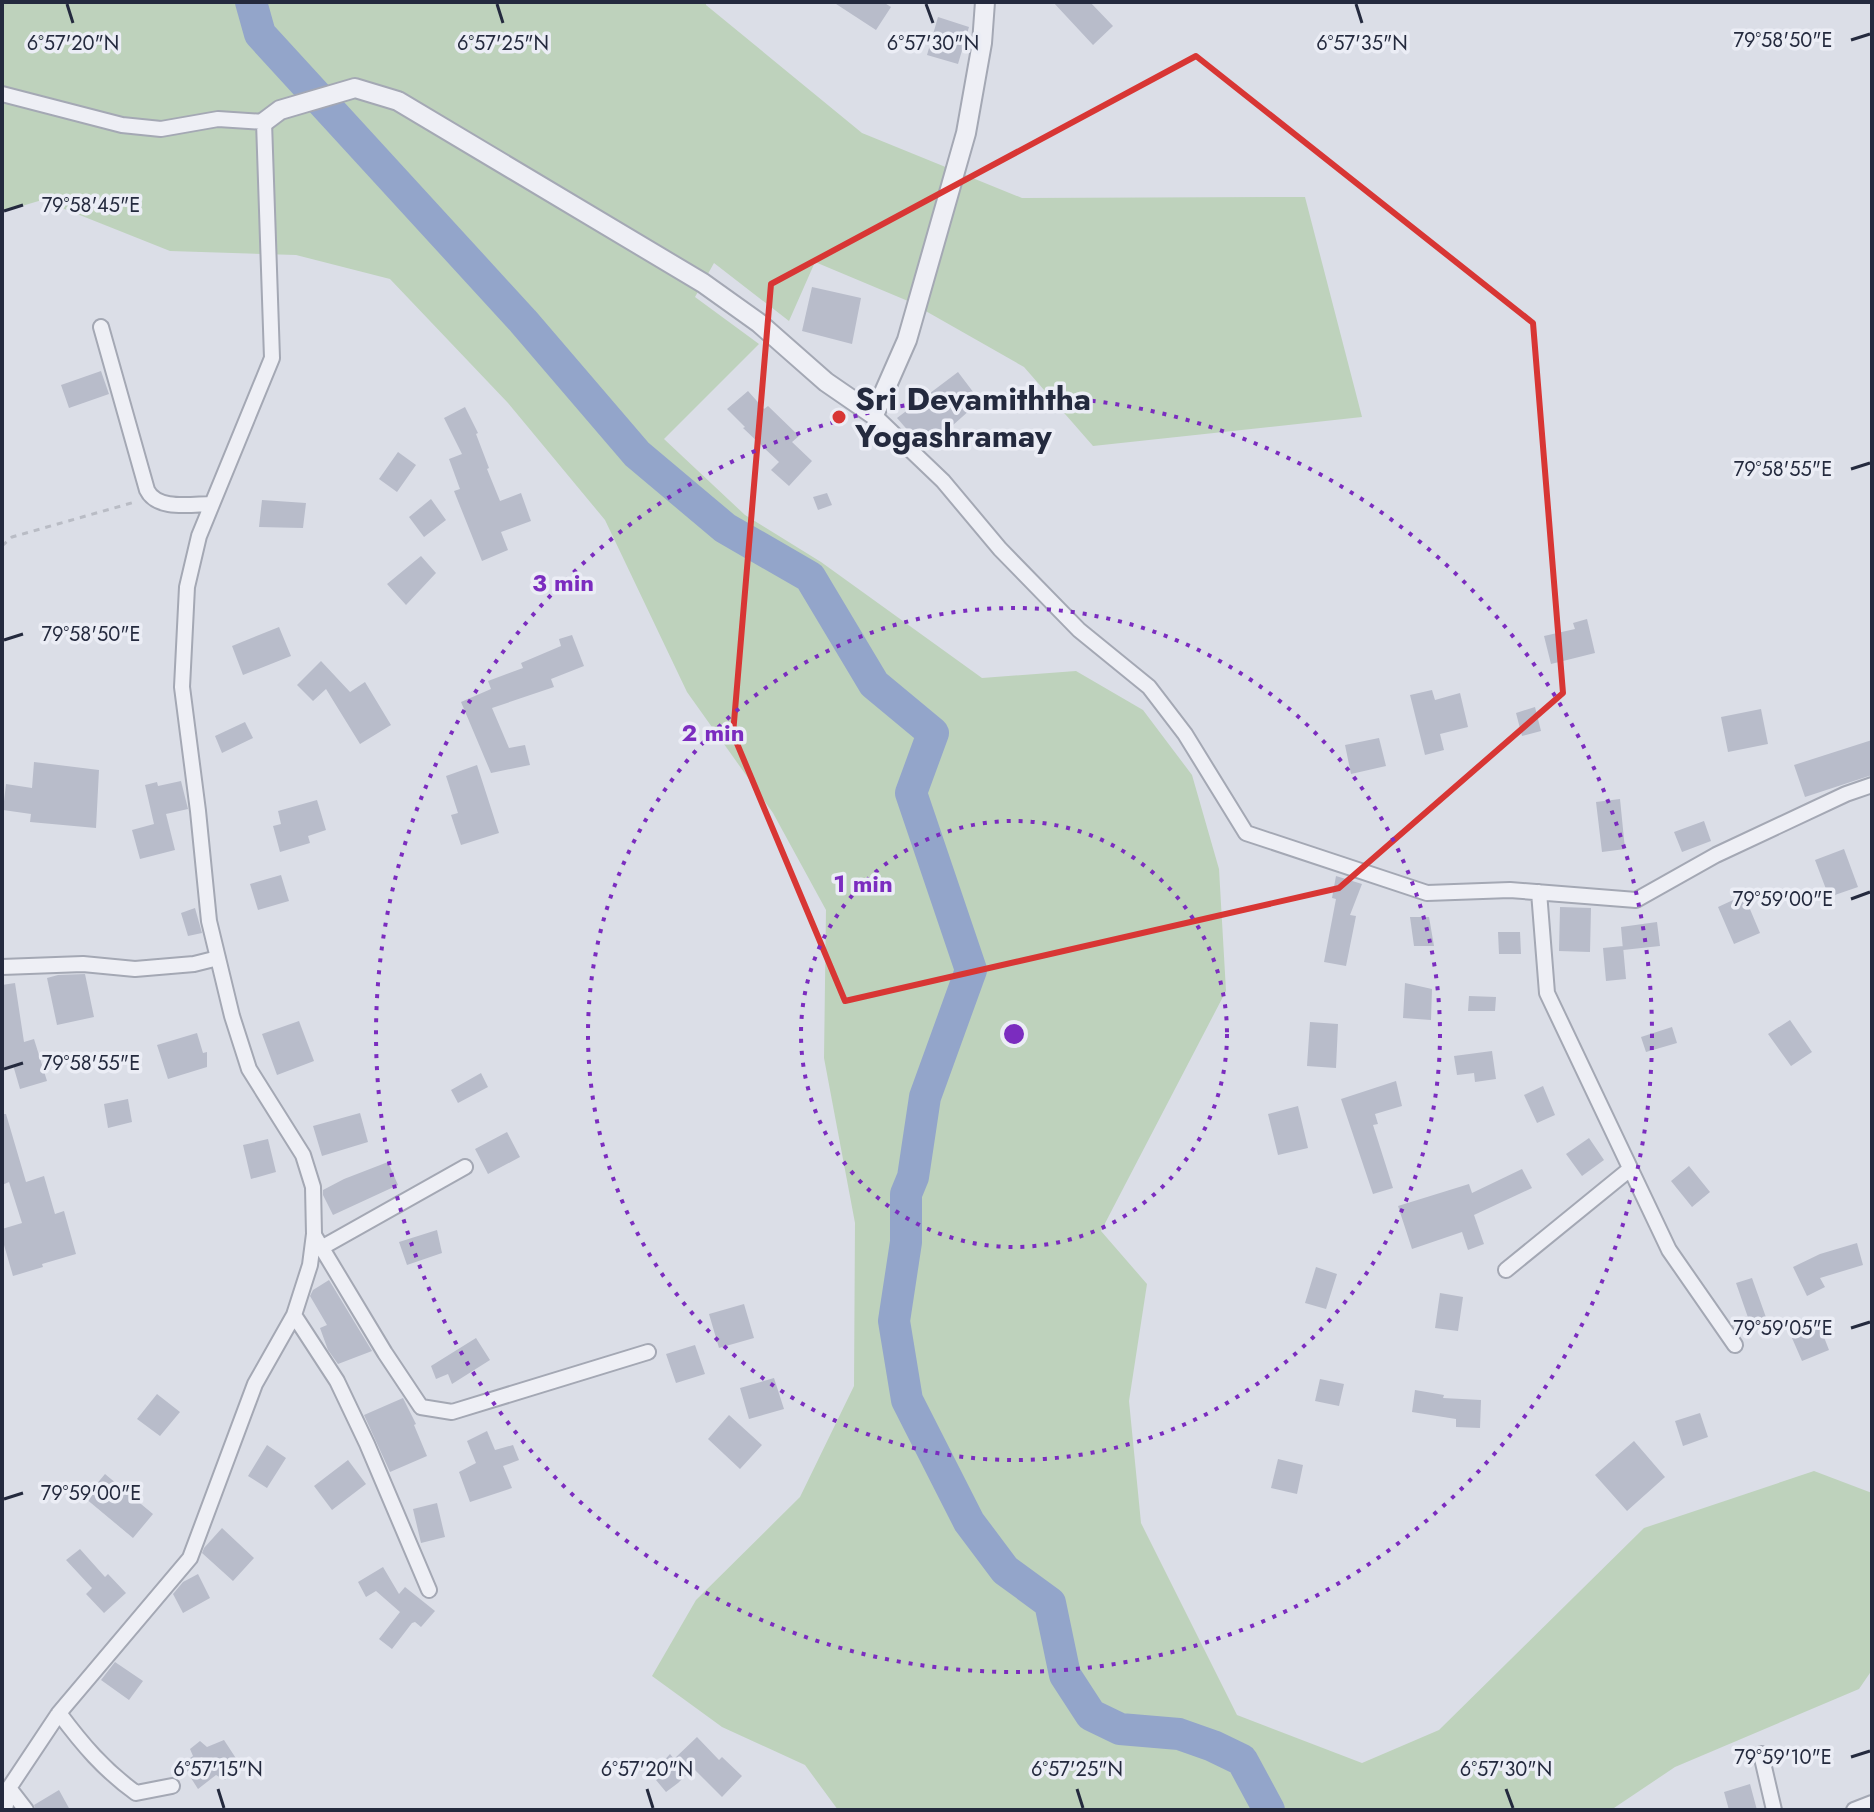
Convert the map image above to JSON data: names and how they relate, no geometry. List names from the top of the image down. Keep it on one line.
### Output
{"places":["Sri Devamiththa Yogashramay"],"coordinates":["79°58'50\"E","6°57'20\"N","6°57'25\"N","6°57'30\"N","6°57'35\"N","79°58'45\"E","79°58'55\"E","79°59'00\"E","79°59'05\"E","79°59'10\"E","6°57'15\"N"],"rings":["3 min","2 min","1 min"]}
